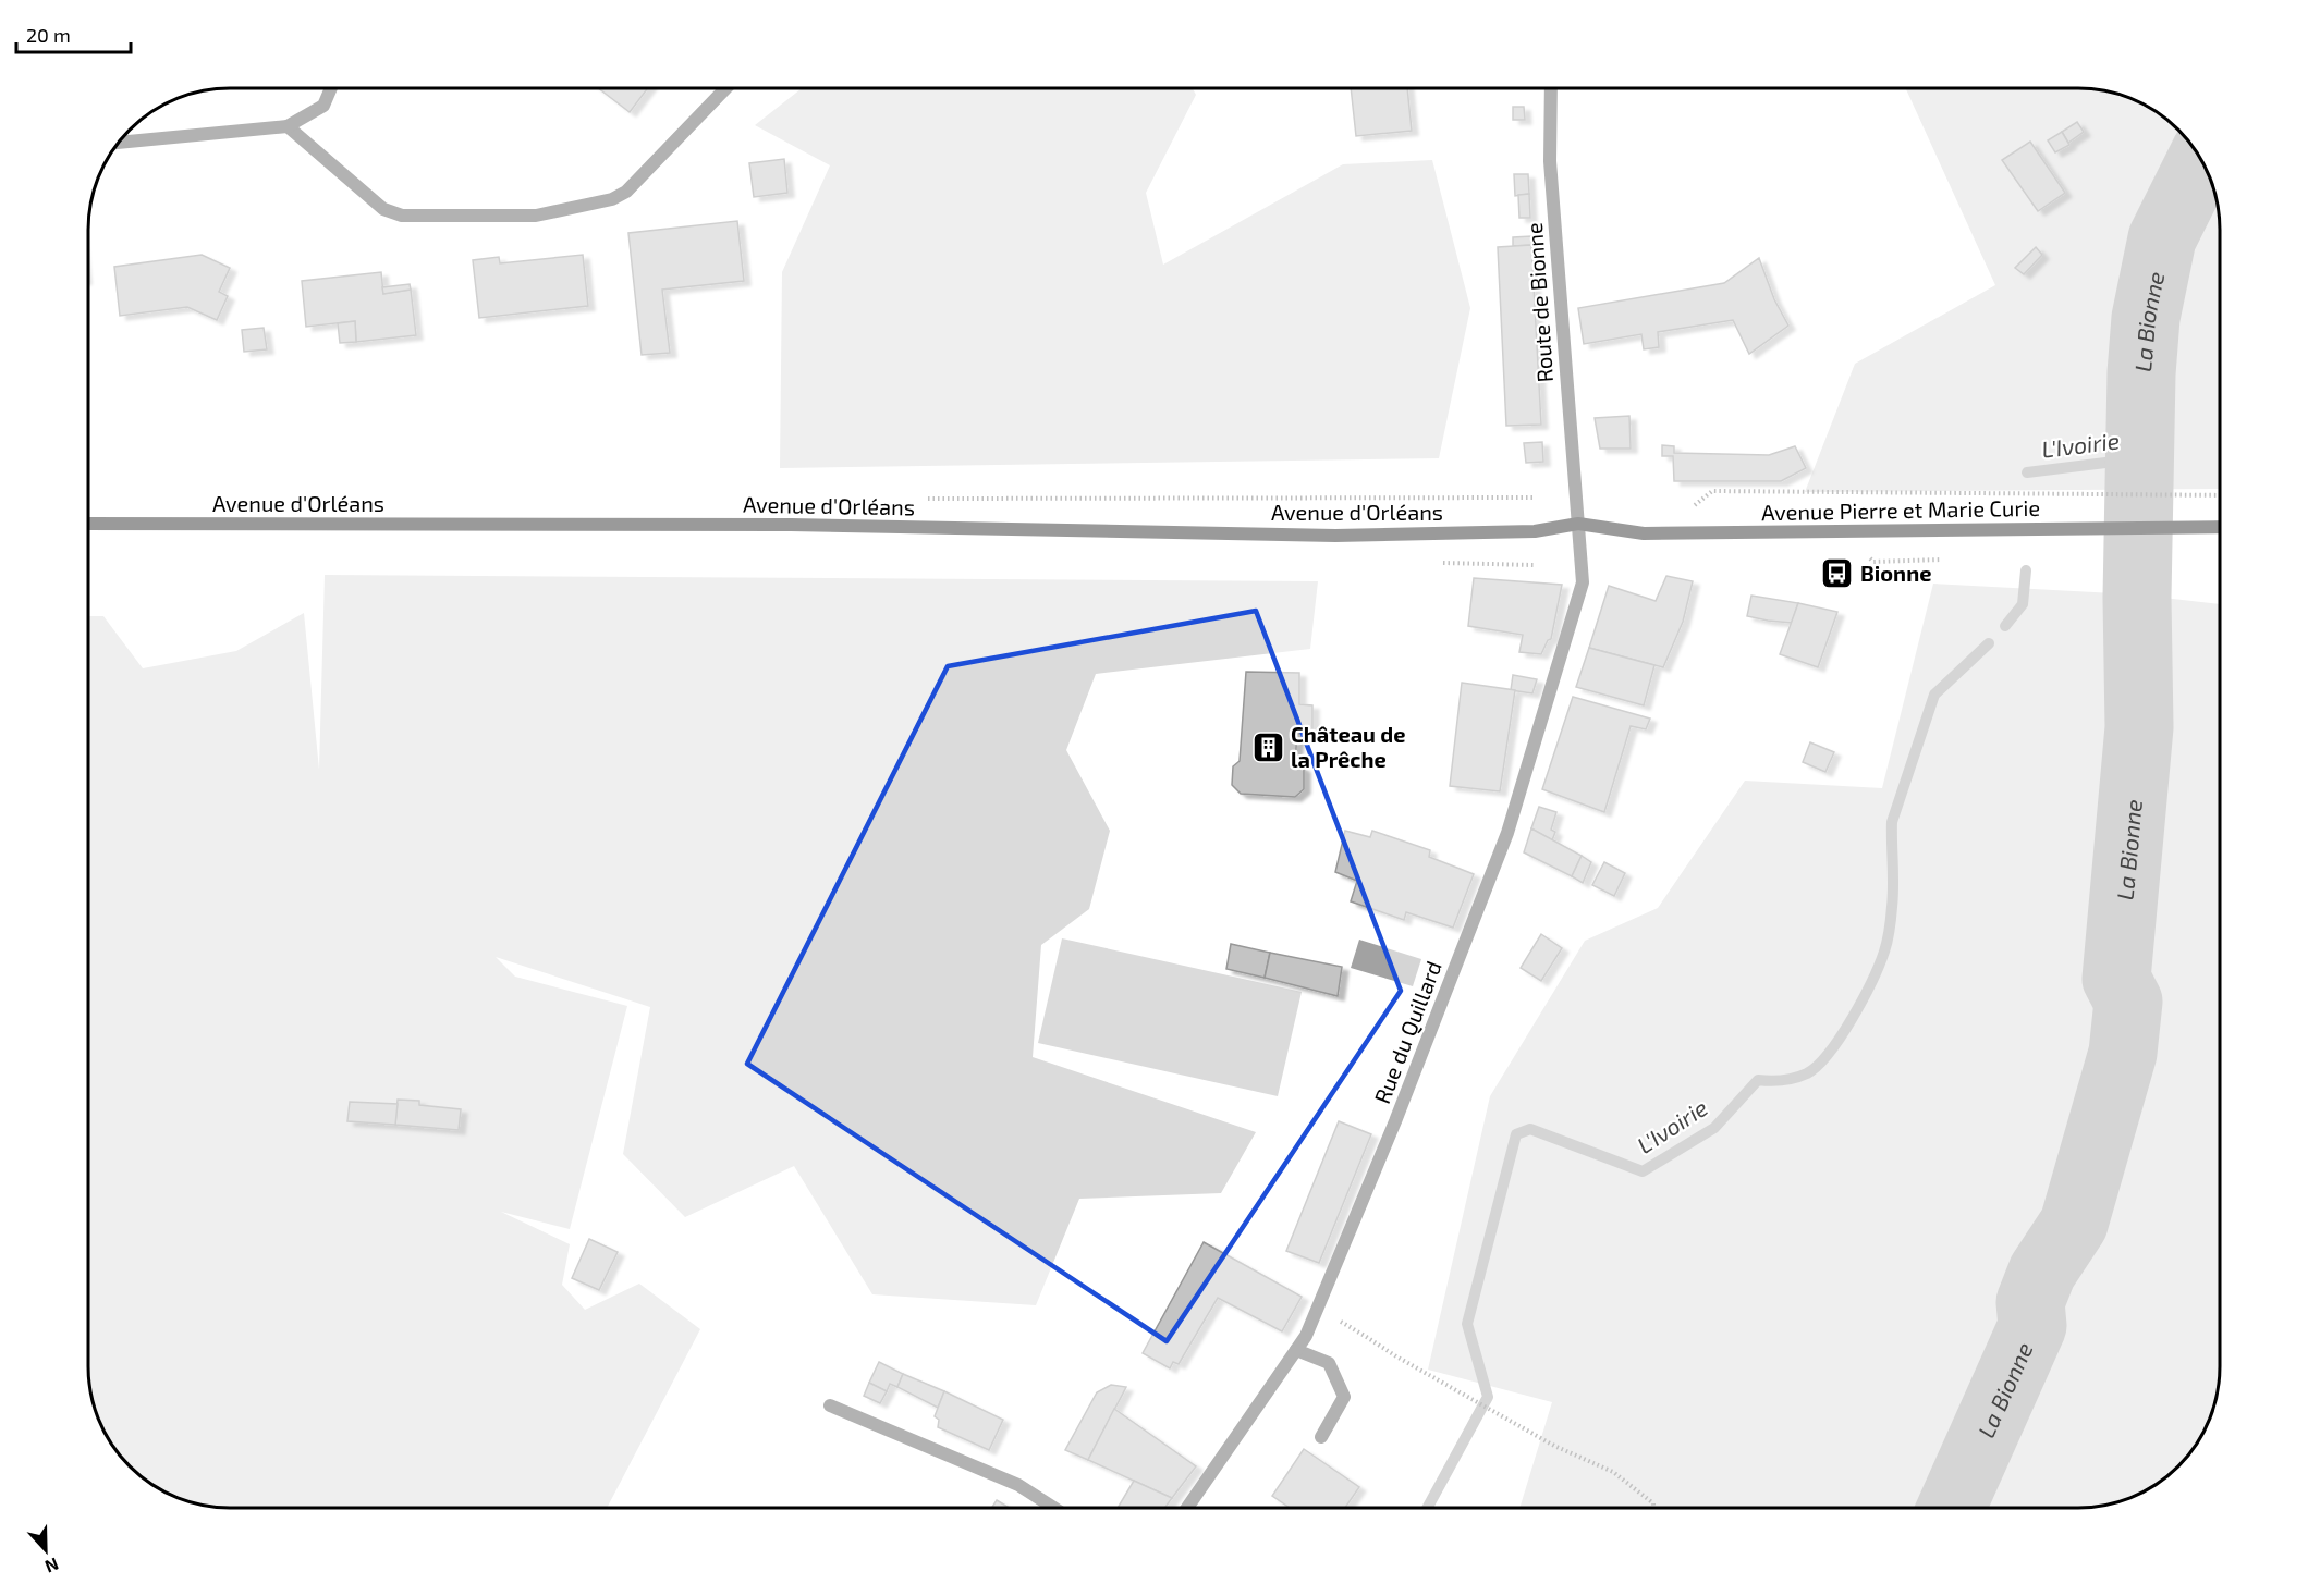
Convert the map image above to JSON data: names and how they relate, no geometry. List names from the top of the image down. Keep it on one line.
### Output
{"streets":{"main road":["Avenue d'Orléans","Avenue Pierre et Marie Curie"],"street":["Route de Bionne","Rue du Quillard"]},"crossings":[["Route de Bionne","Avenue d'Orléans"],["Route de Bionne","Avenue Pierre et Marie Curie"],["Route de Bionne","Rue du Quillard"],["Avenue d'Orléans","Avenue Pierre et Marie Curie"],["Avenue d'Orléans","Rue du Quillard"],["Avenue Pierre et Marie Curie","Rue du Quillard"]],"water":["La Bionne","L'Ivoirie"],"places":{"bus stop":["Bionne"],"building":["Château de la Prêche"]},"scale_bar":"20 m","north":"bottom"}
